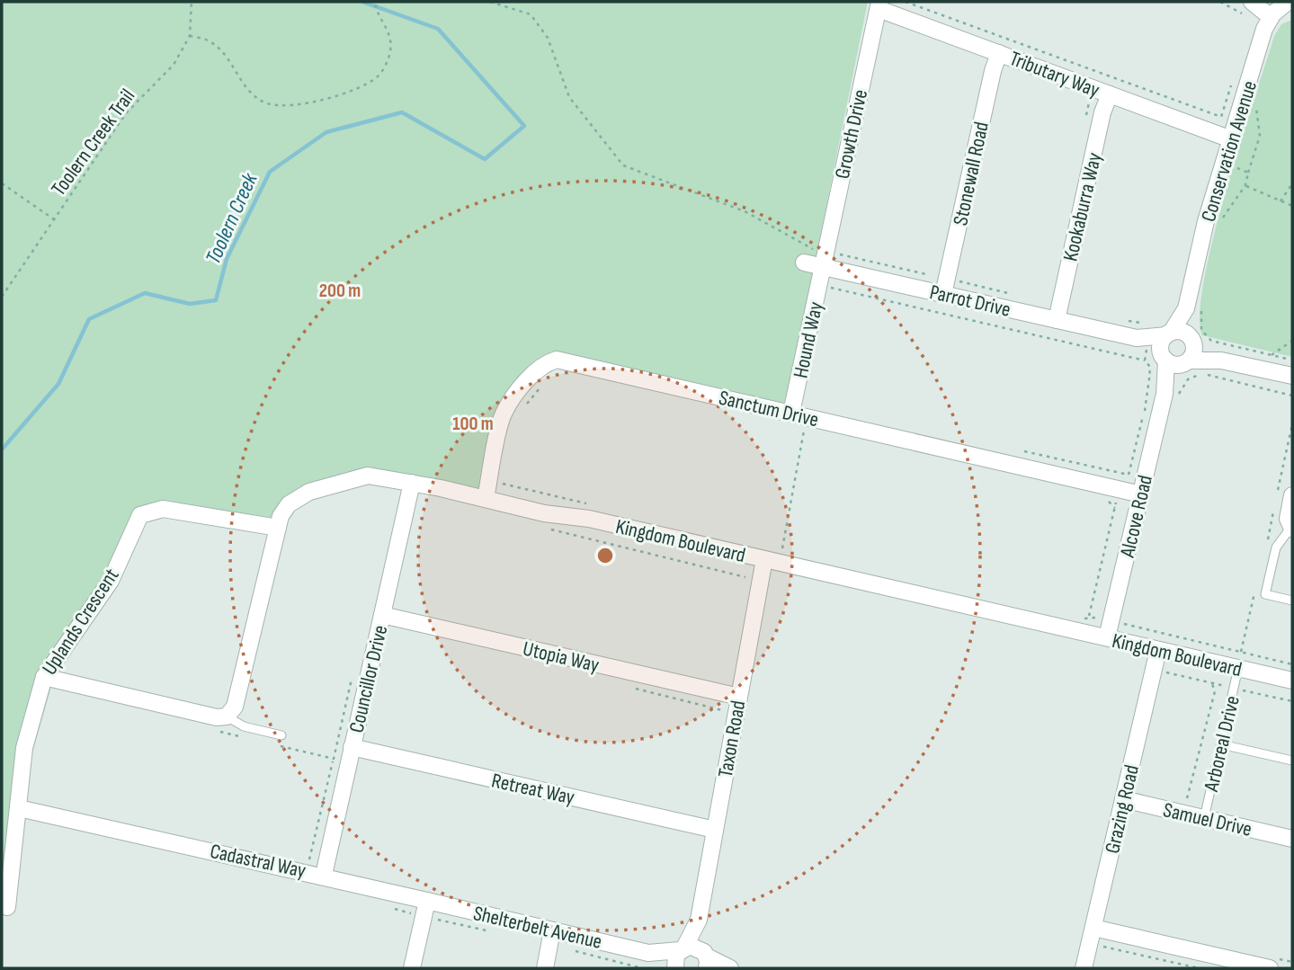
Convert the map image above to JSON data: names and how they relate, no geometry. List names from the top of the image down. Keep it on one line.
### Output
{"streets":{"street":["Tributary Way","Growth Drive","Conservation Avenue","Stonewall Road","Kookaburra Way","Parrot Drive","Hound Way","Sanctum Drive","Alcove Road","Kingdom Boulevard","Uplands Crescent","Utopia Way","Councillor Drive","Taxon Road","Retreat Way","Grazing Road","Samuel Drive","Cadastral Way","Shelterbelt Avenue"],"lane":["Arboreal Drive"],"path":["Toolern Creek Trail"]},"crossings":[["Tributary Way","Growth Drive"],["Tributary Way","Conservation Avenue"],["Tributary Way","Stonewall Road"],["Tributary Way","Kookaburra Way"],["Growth Drive","Parrot Drive"],["Growth Drive","Hound Way"],["Conservation Avenue","Parrot Drive"],["Conservation Avenue","Alcove Road"],["Stonewall Road","Parrot Drive"],["Kookaburra Way","Parrot Drive"],["Parrot Drive","Hound Way"],["Parrot Drive","Alcove Road"],["Hound Way","Sanctum Drive"],["Sanctum Drive","Alcove Road"],["Sanctum Drive","Kingdom Boulevard"],["Alcove Road","Kingdom Boulevard"],["Kingdom Boulevard","Uplands Crescent"],["Kingdom Boulevard","Councillor Drive"],["Kingdom Boulevard","Taxon Road"],["Kingdom Boulevard","Arboreal Drive"],["Kingdom Boulevard","Grazing Road"],["Uplands Crescent","Cadastral Way"],["Utopia Way","Councillor Drive"],["Utopia Way","Taxon Road"],["Councillor Drive","Retreat Way"],["Councillor Drive","Cadastral Way"],["Taxon Road","Retreat Way"],["Arboreal Drive","Samuel Drive"],["Grazing Road","Samuel Drive"],["Cadastral Way","Shelterbelt Avenue"]],"water":["Toolern Creek"],"rings":["200 m","100 m"]}
